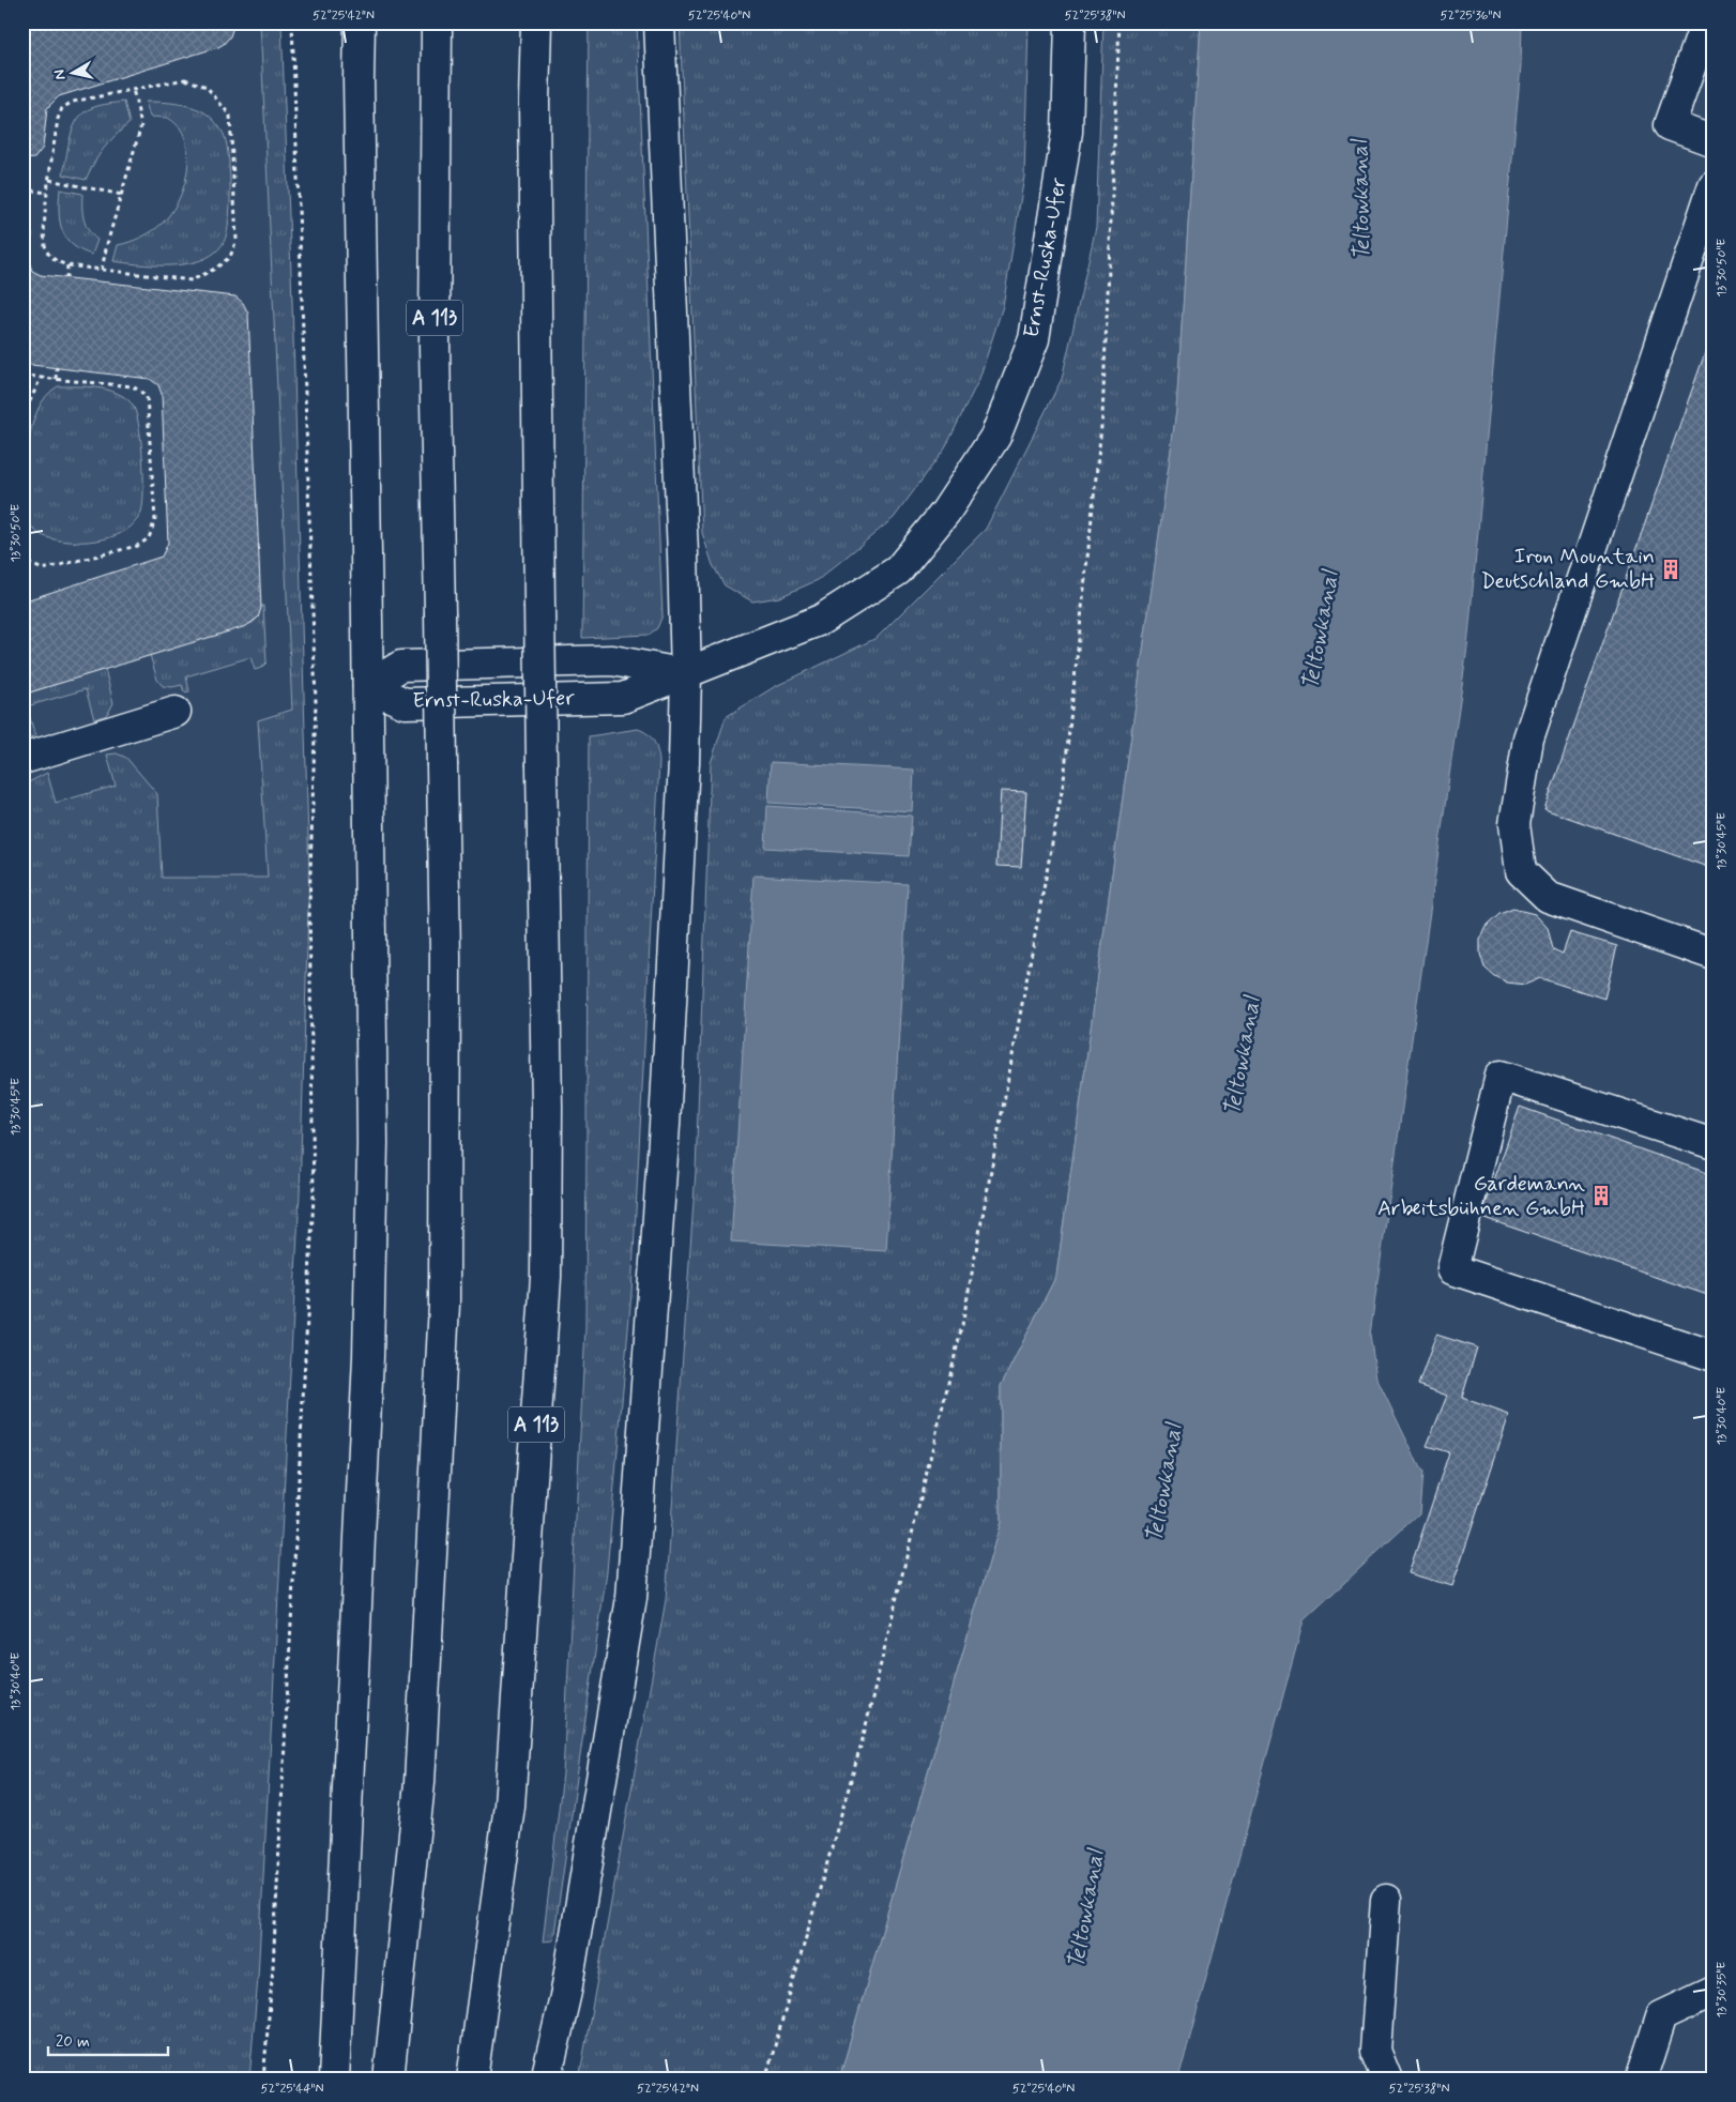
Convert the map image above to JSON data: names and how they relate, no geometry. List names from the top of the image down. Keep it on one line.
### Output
{"streets":{"main road":["Ernst-Ruska-Ufer","A 113"]},"water":["Teltowkanal"],"places":{"building":["Iron Mountain Deutschland GmbH","Gardemann Arbeitsbühnen GmbH"]},"scale_bar":"20 m","north":"left","coordinates":["52°25'42\"N","52°25'40\"N","52°25'38\"N","52°25'36\"N","13°30'50\"E","13°30'45\"E","13°30'40\"E","13°30'35\"E","52°25'44\"N"]}
